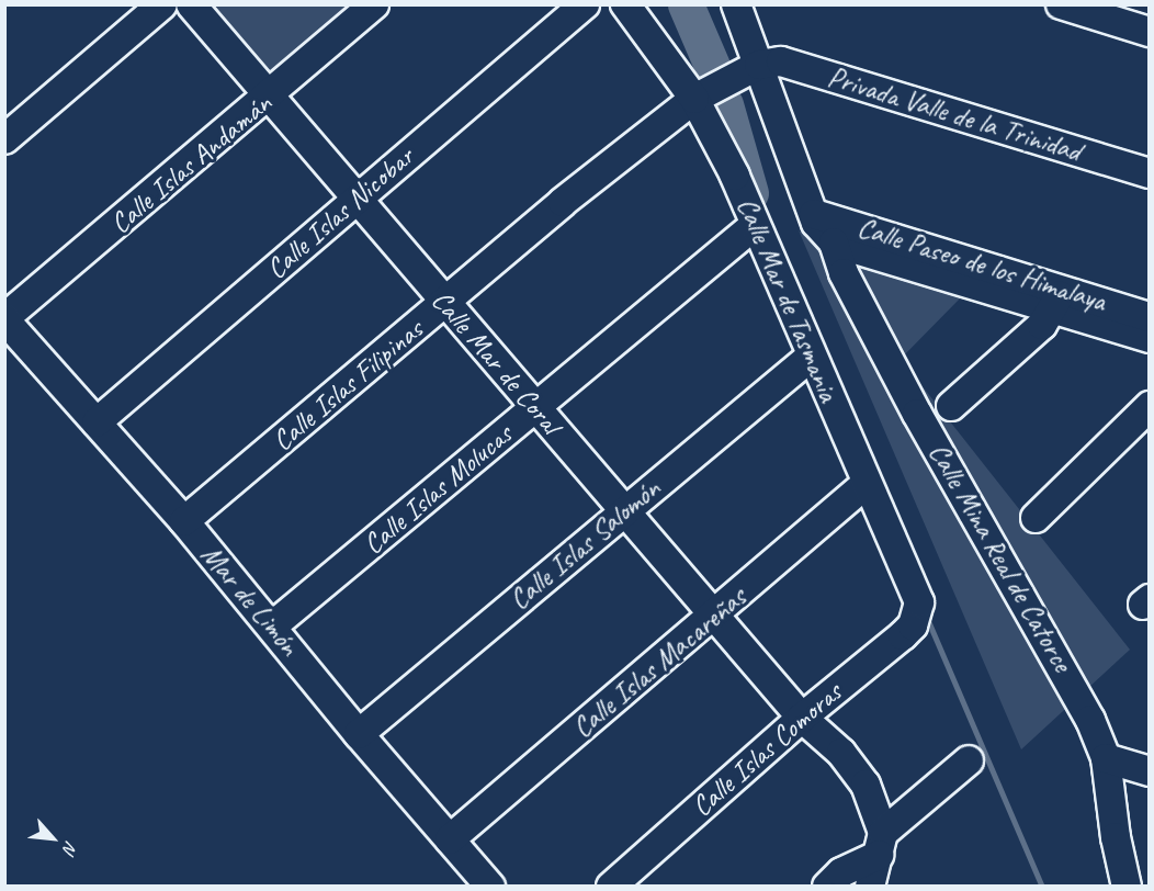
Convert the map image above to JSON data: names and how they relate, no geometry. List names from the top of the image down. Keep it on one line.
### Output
{"streets":{"street":["Privada Valle de la Trinidad","Calle Islas Andamán","Calle Islas Nicobar","Calle Paseo de los Himalaya","Calle Mar de Tasmania","Calle Mar de Coral","Calle Islas Filipinas","Calle Islas Molucas","Calle Islas Salomón","Calle Mina Real de Catorce","Mar de Limón","Calle Islas Macareñas","Calle Islas Comoras"]},"crossings":[["Privada Valle de la Trinidad","Calle Islas Filipinas"],["Privada Valle de la Trinidad","Calle Mina Real de Catorce"],["Calle Islas Andamán","Calle Mar de Coral"],["Calle Islas Andamán","Mar de Limón"],["Calle Islas Nicobar","Calle Mar de Coral"],["Calle Islas Nicobar","Mar de Limón"],["Calle Paseo de los Himalaya","Calle Mina Real de Catorce"],["Calle Mar de Tasmania","Calle Islas Filipinas"],["Calle Mar de Tasmania","Calle Islas Molucas"],["Calle Mar de Tasmania","Calle Islas Salomón"],["Calle Mar de Tasmania","Calle Islas Macareñas"],["Calle Mar de Tasmania","Calle Islas Comoras"],["Calle Mar de Coral","Calle Islas Filipinas"],["Calle Mar de Coral","Calle Islas Molucas"],["Calle Mar de Coral","Calle Islas Salomón"],["Calle Mar de Coral","Calle Islas Macareñas"],["Calle Mar de Coral","Calle Islas Comoras"],["Calle Islas Filipinas","Calle Mina Real de Catorce"],["Calle Islas Filipinas","Mar de Limón"],["Calle Islas Molucas","Mar de Limón"],["Calle Islas Salomón","Mar de Limón"],["Mar de Limón","Calle Islas Macareñas"]],"north":"bottom right"}
